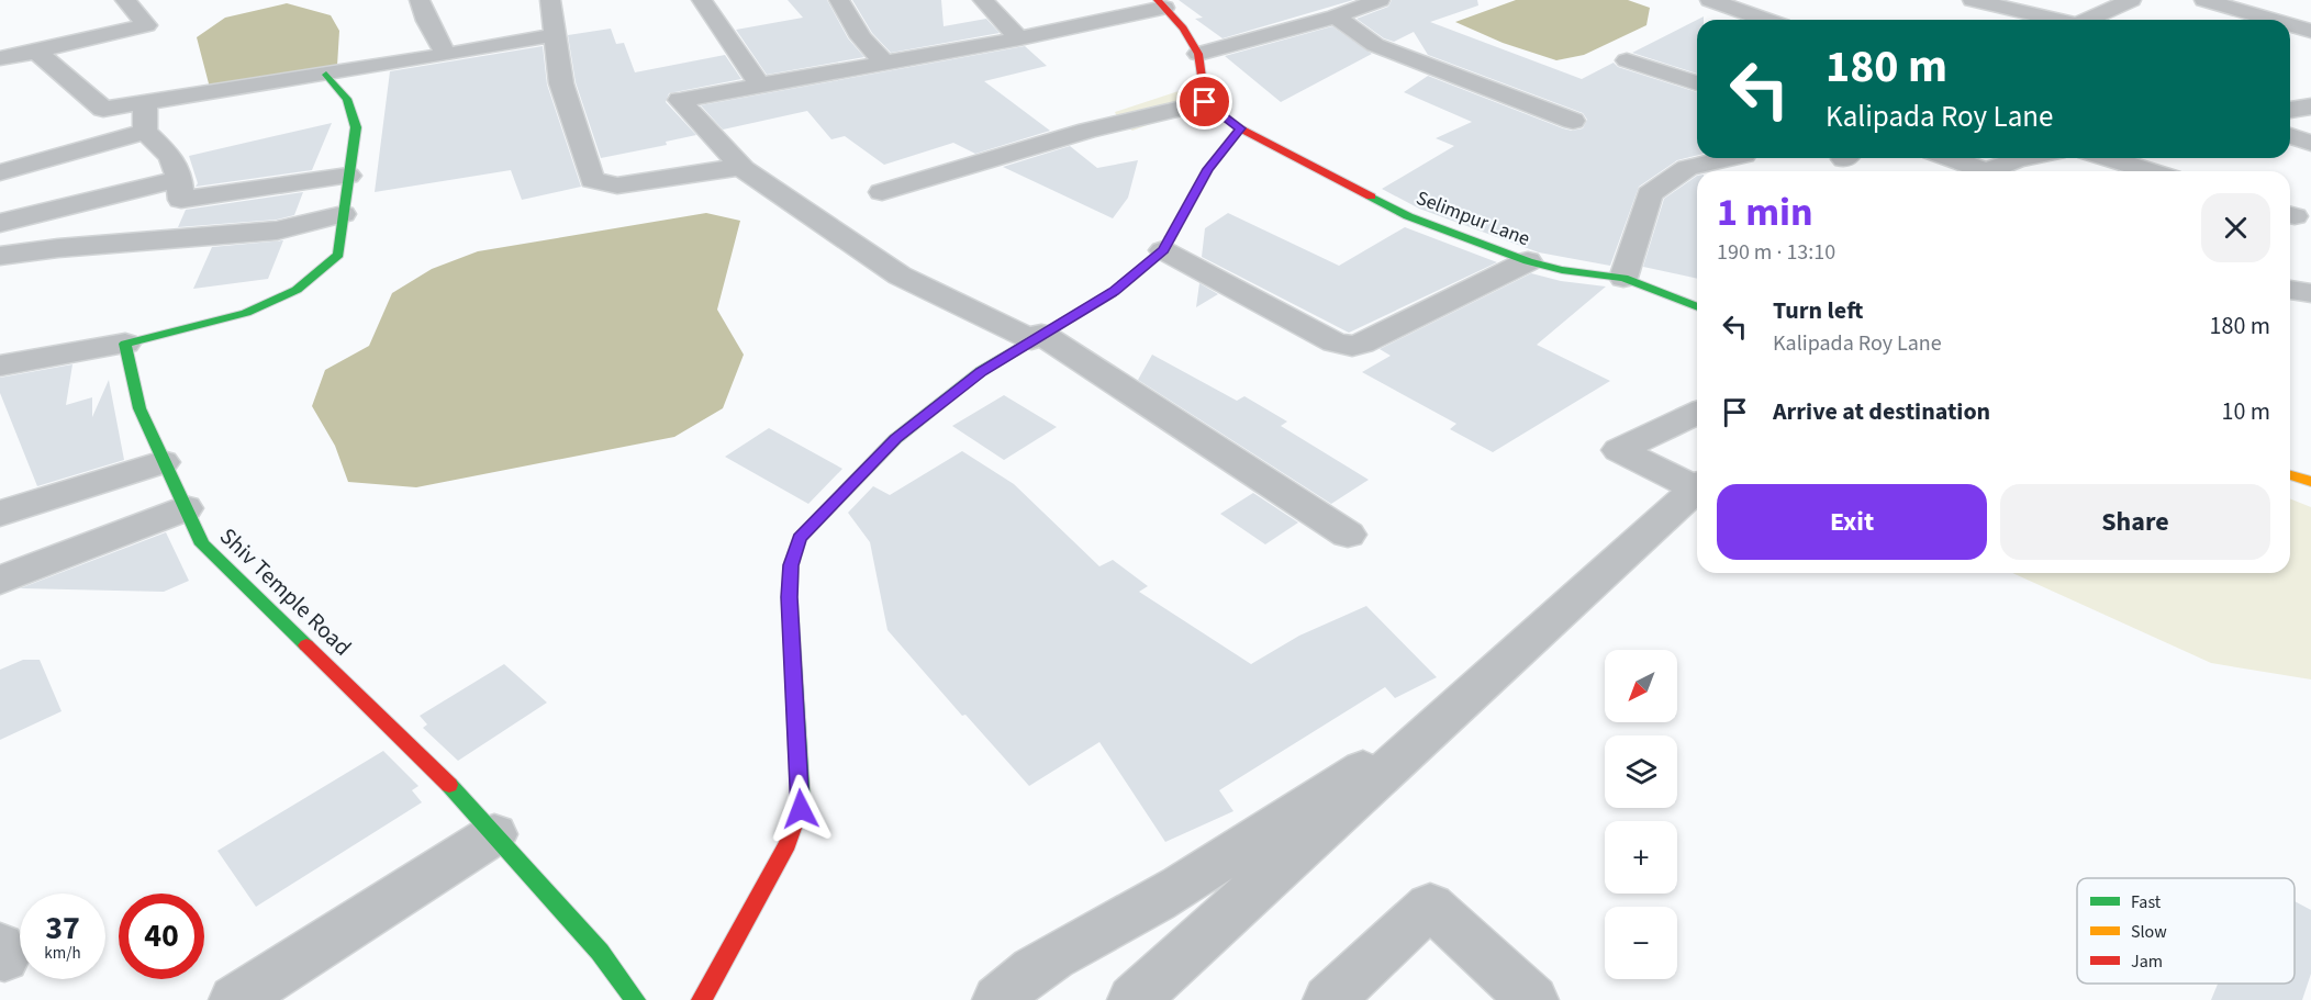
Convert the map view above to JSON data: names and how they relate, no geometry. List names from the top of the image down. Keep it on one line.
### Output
{"streets":{"street":["Selimpur Lane","Shiv Temple Road"]},"legend":["Fast","Slow","Jam"],"north":"bottom left","page":{"turn":["180 m","Kalipada Roy Lane"],"heading":["1 min","190 m · 13:10"],"list":[{"name":"Turn left","note":"Kalipada Roy Lane","value":"180 m"},{"name":"Arrive at destination","value":"10 m"}],"buttons":["Exit","Share"],"map_buttons":["+","−"],"speed":"37 km/h","limit":"40"}}
